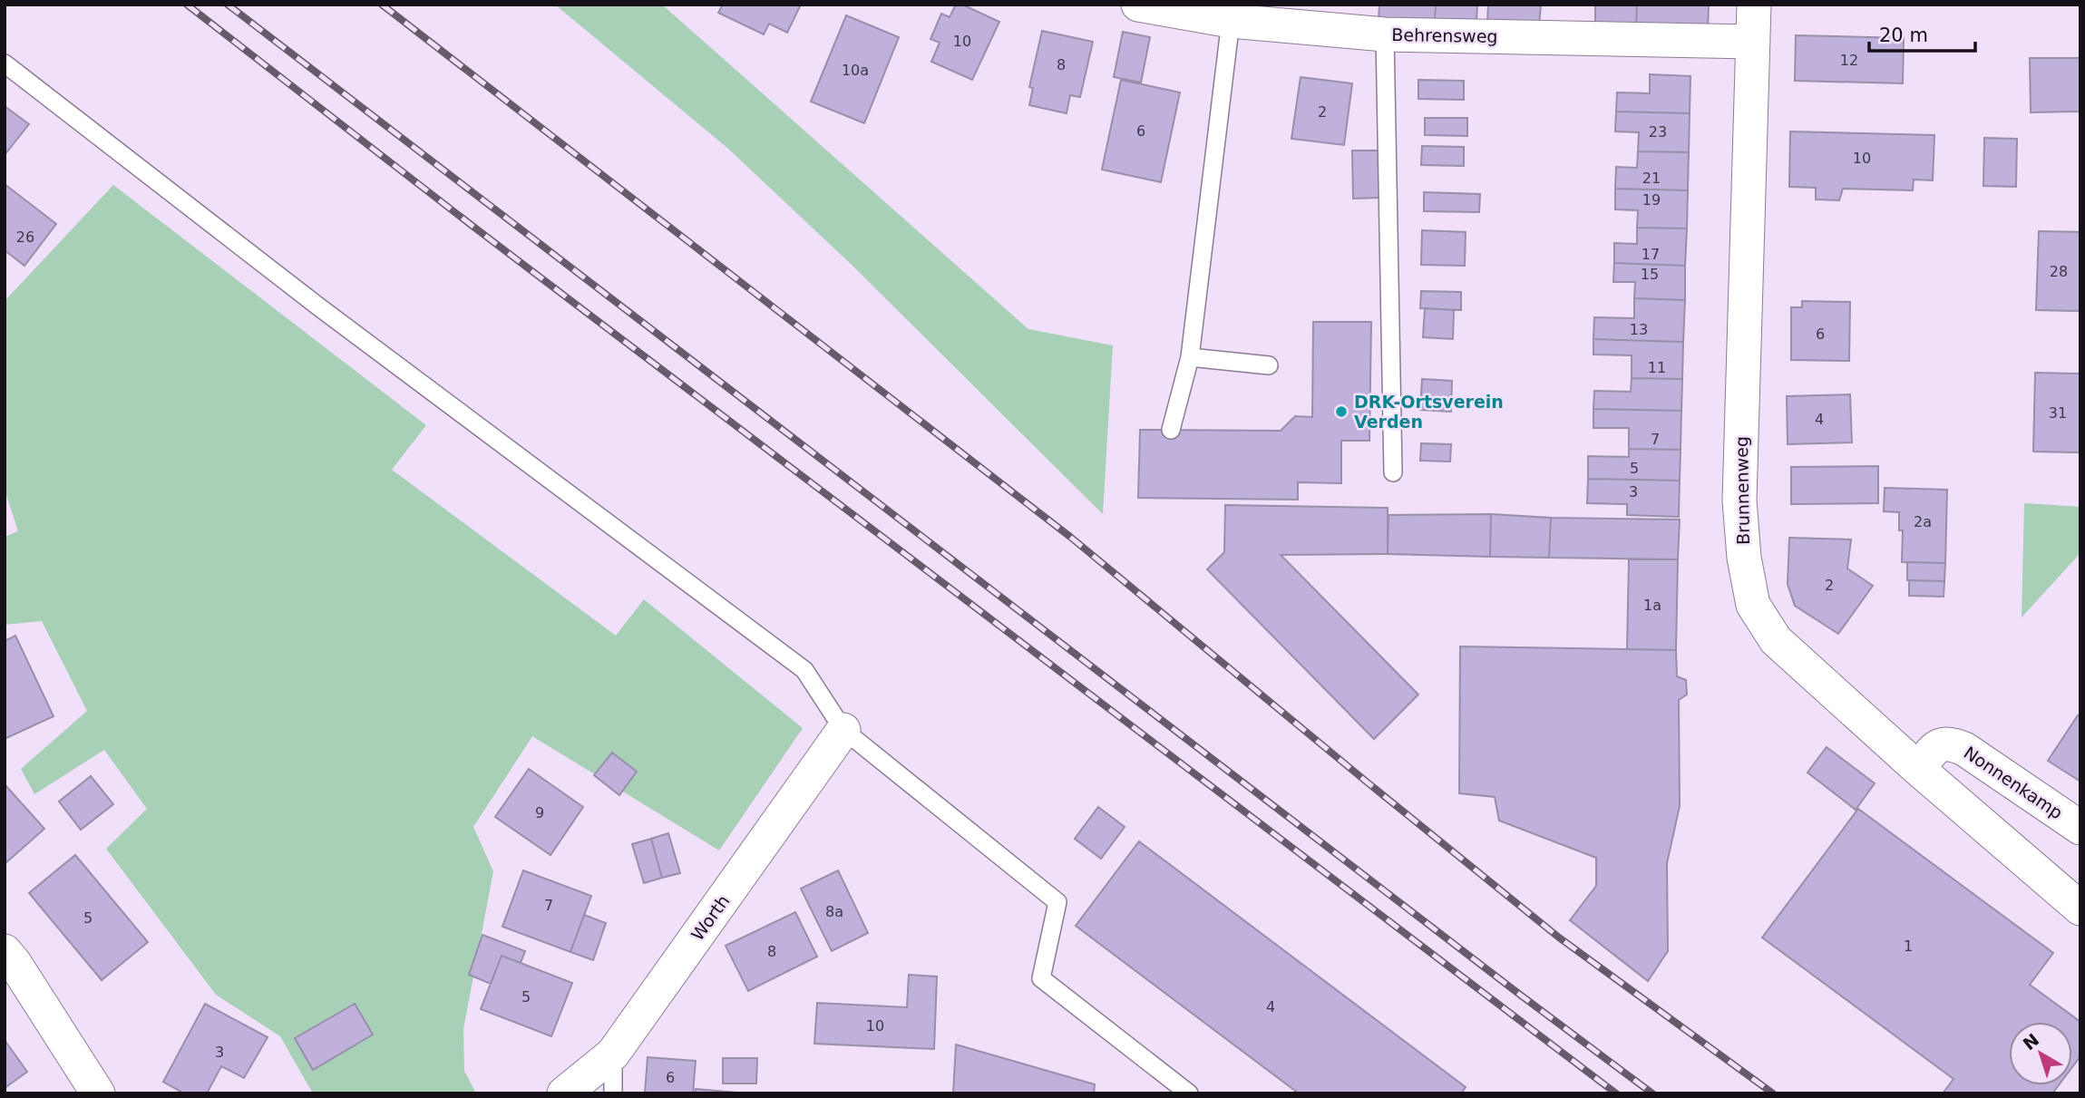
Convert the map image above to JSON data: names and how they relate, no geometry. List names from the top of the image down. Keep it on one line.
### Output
{"streets":{"street":["Behrensweg","Brunnenweg","Nonnenkamp","Worth"]},"crossings":[["Behrensweg","Brunnenweg"],["Brunnenweg","Nonnenkamp"]],"places":["DRK-Ortsverein Verden"],"house_numbers":["10","12","8","10a","2","6","23","10","21","19","26","17","28","15","13","6","11","31","4","7","5","3","2a","2","1a","9","7","8a","5","1","8","5","4","10","3","6"],"scale_bar":"20 m","north":"top left"}
